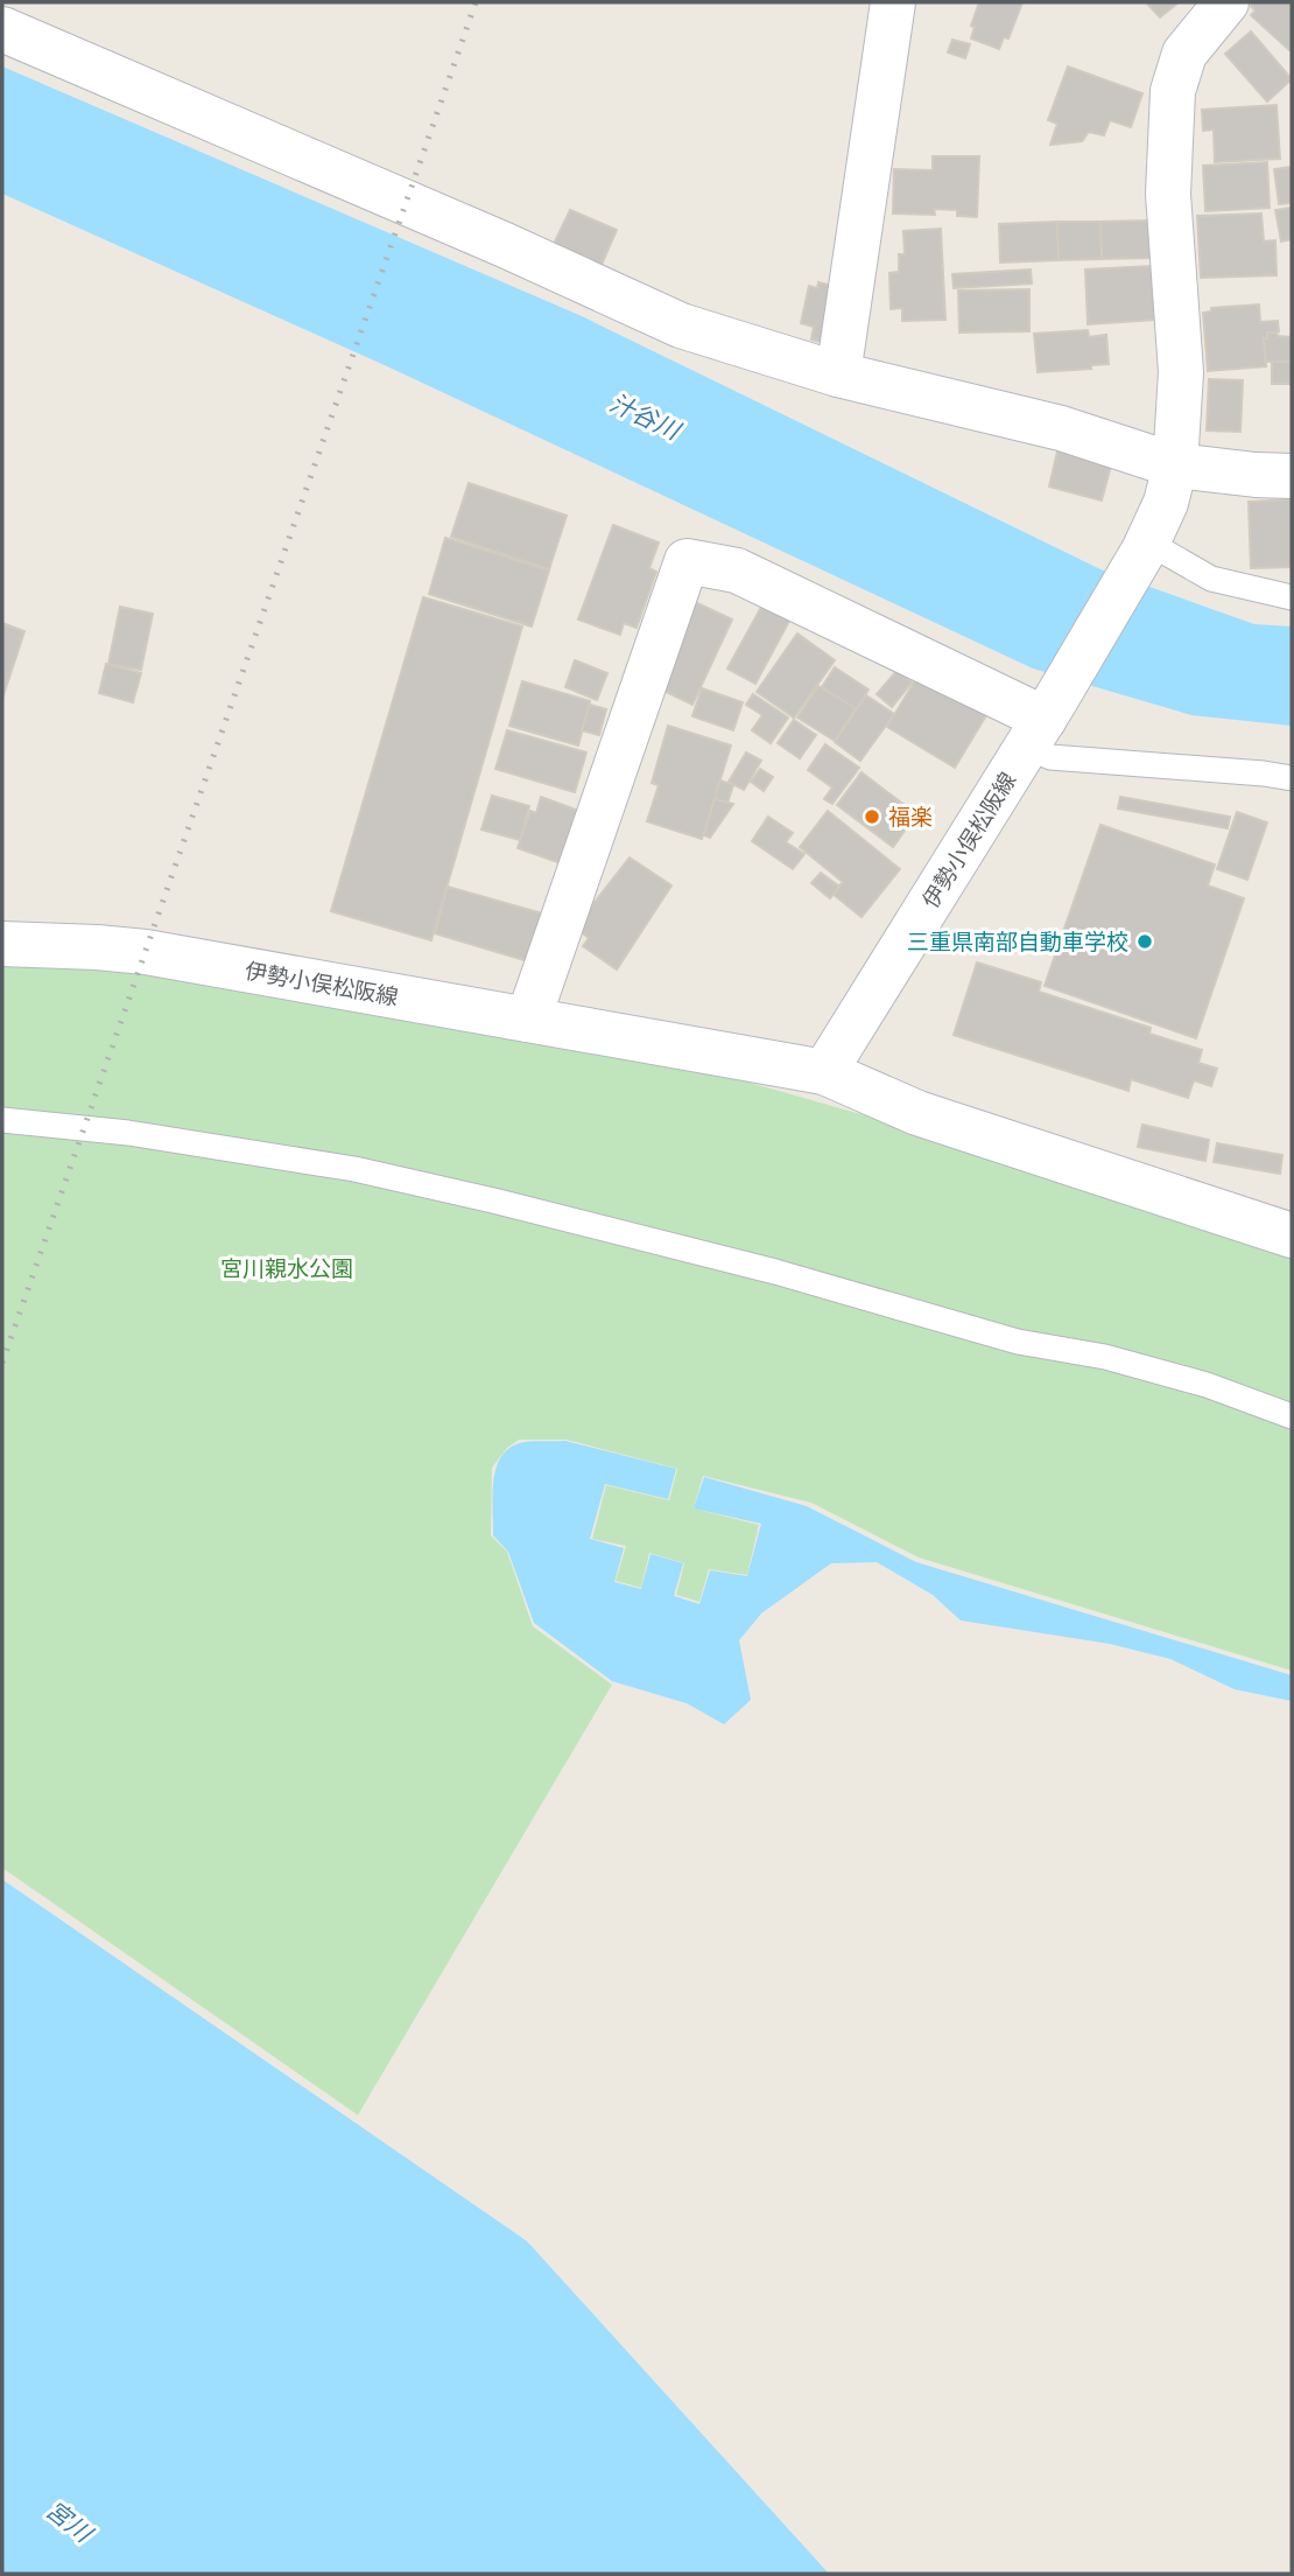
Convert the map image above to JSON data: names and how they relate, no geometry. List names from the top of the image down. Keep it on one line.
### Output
{"streets":{"street":["伊勢小俣松阪線"]},"water":["汁谷川","宮川"],"parks":["宮川親水公園"],"places":["福楽","三重県南部自動車学校"]}
